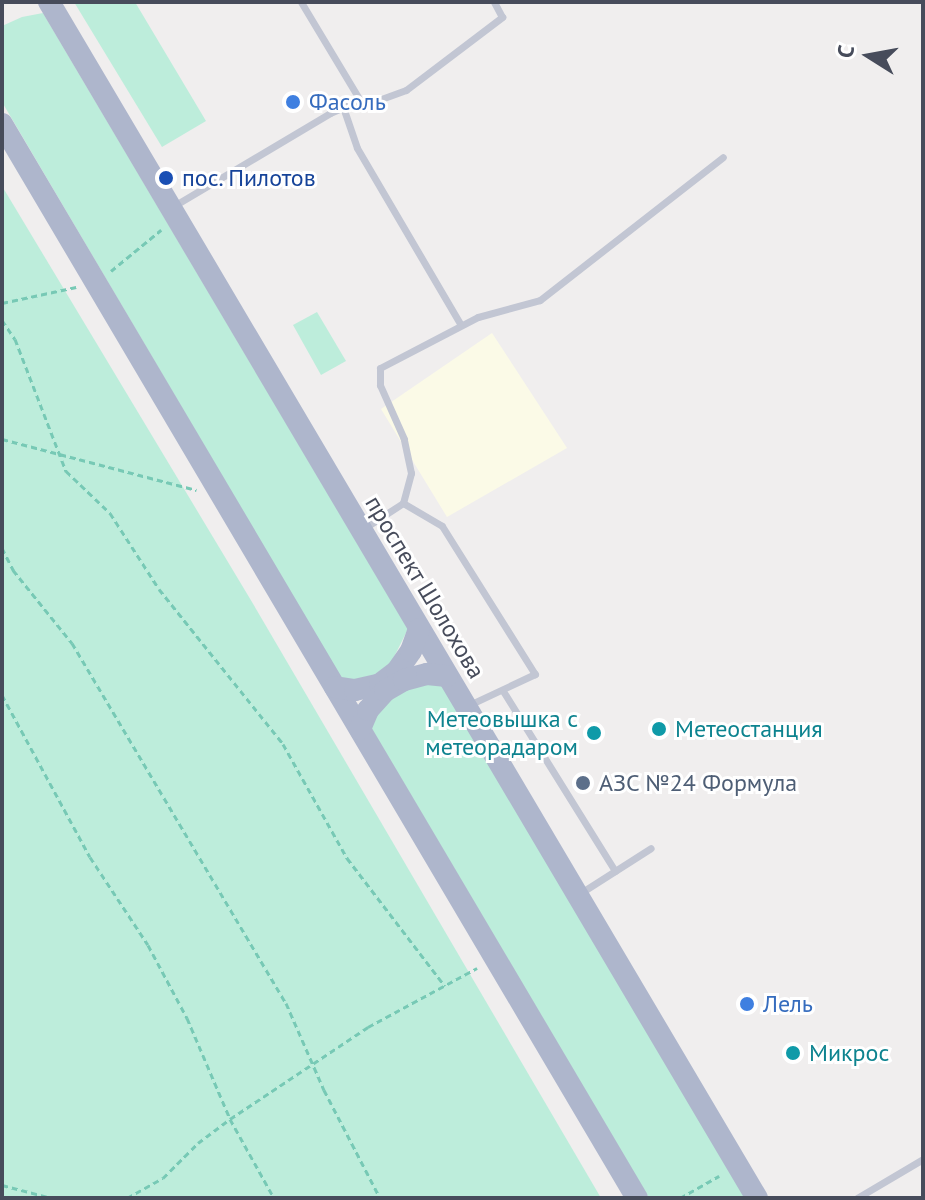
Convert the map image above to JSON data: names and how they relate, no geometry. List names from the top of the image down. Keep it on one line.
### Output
{"streets":{"main road":["проспект Шолохова"]},"places":["Фасоль","пос. Пилотов","Метеостанция","Метеовышка с метеорадаром","АЗС №24 Формула","Лель","Микрос"],"north":"left"}
